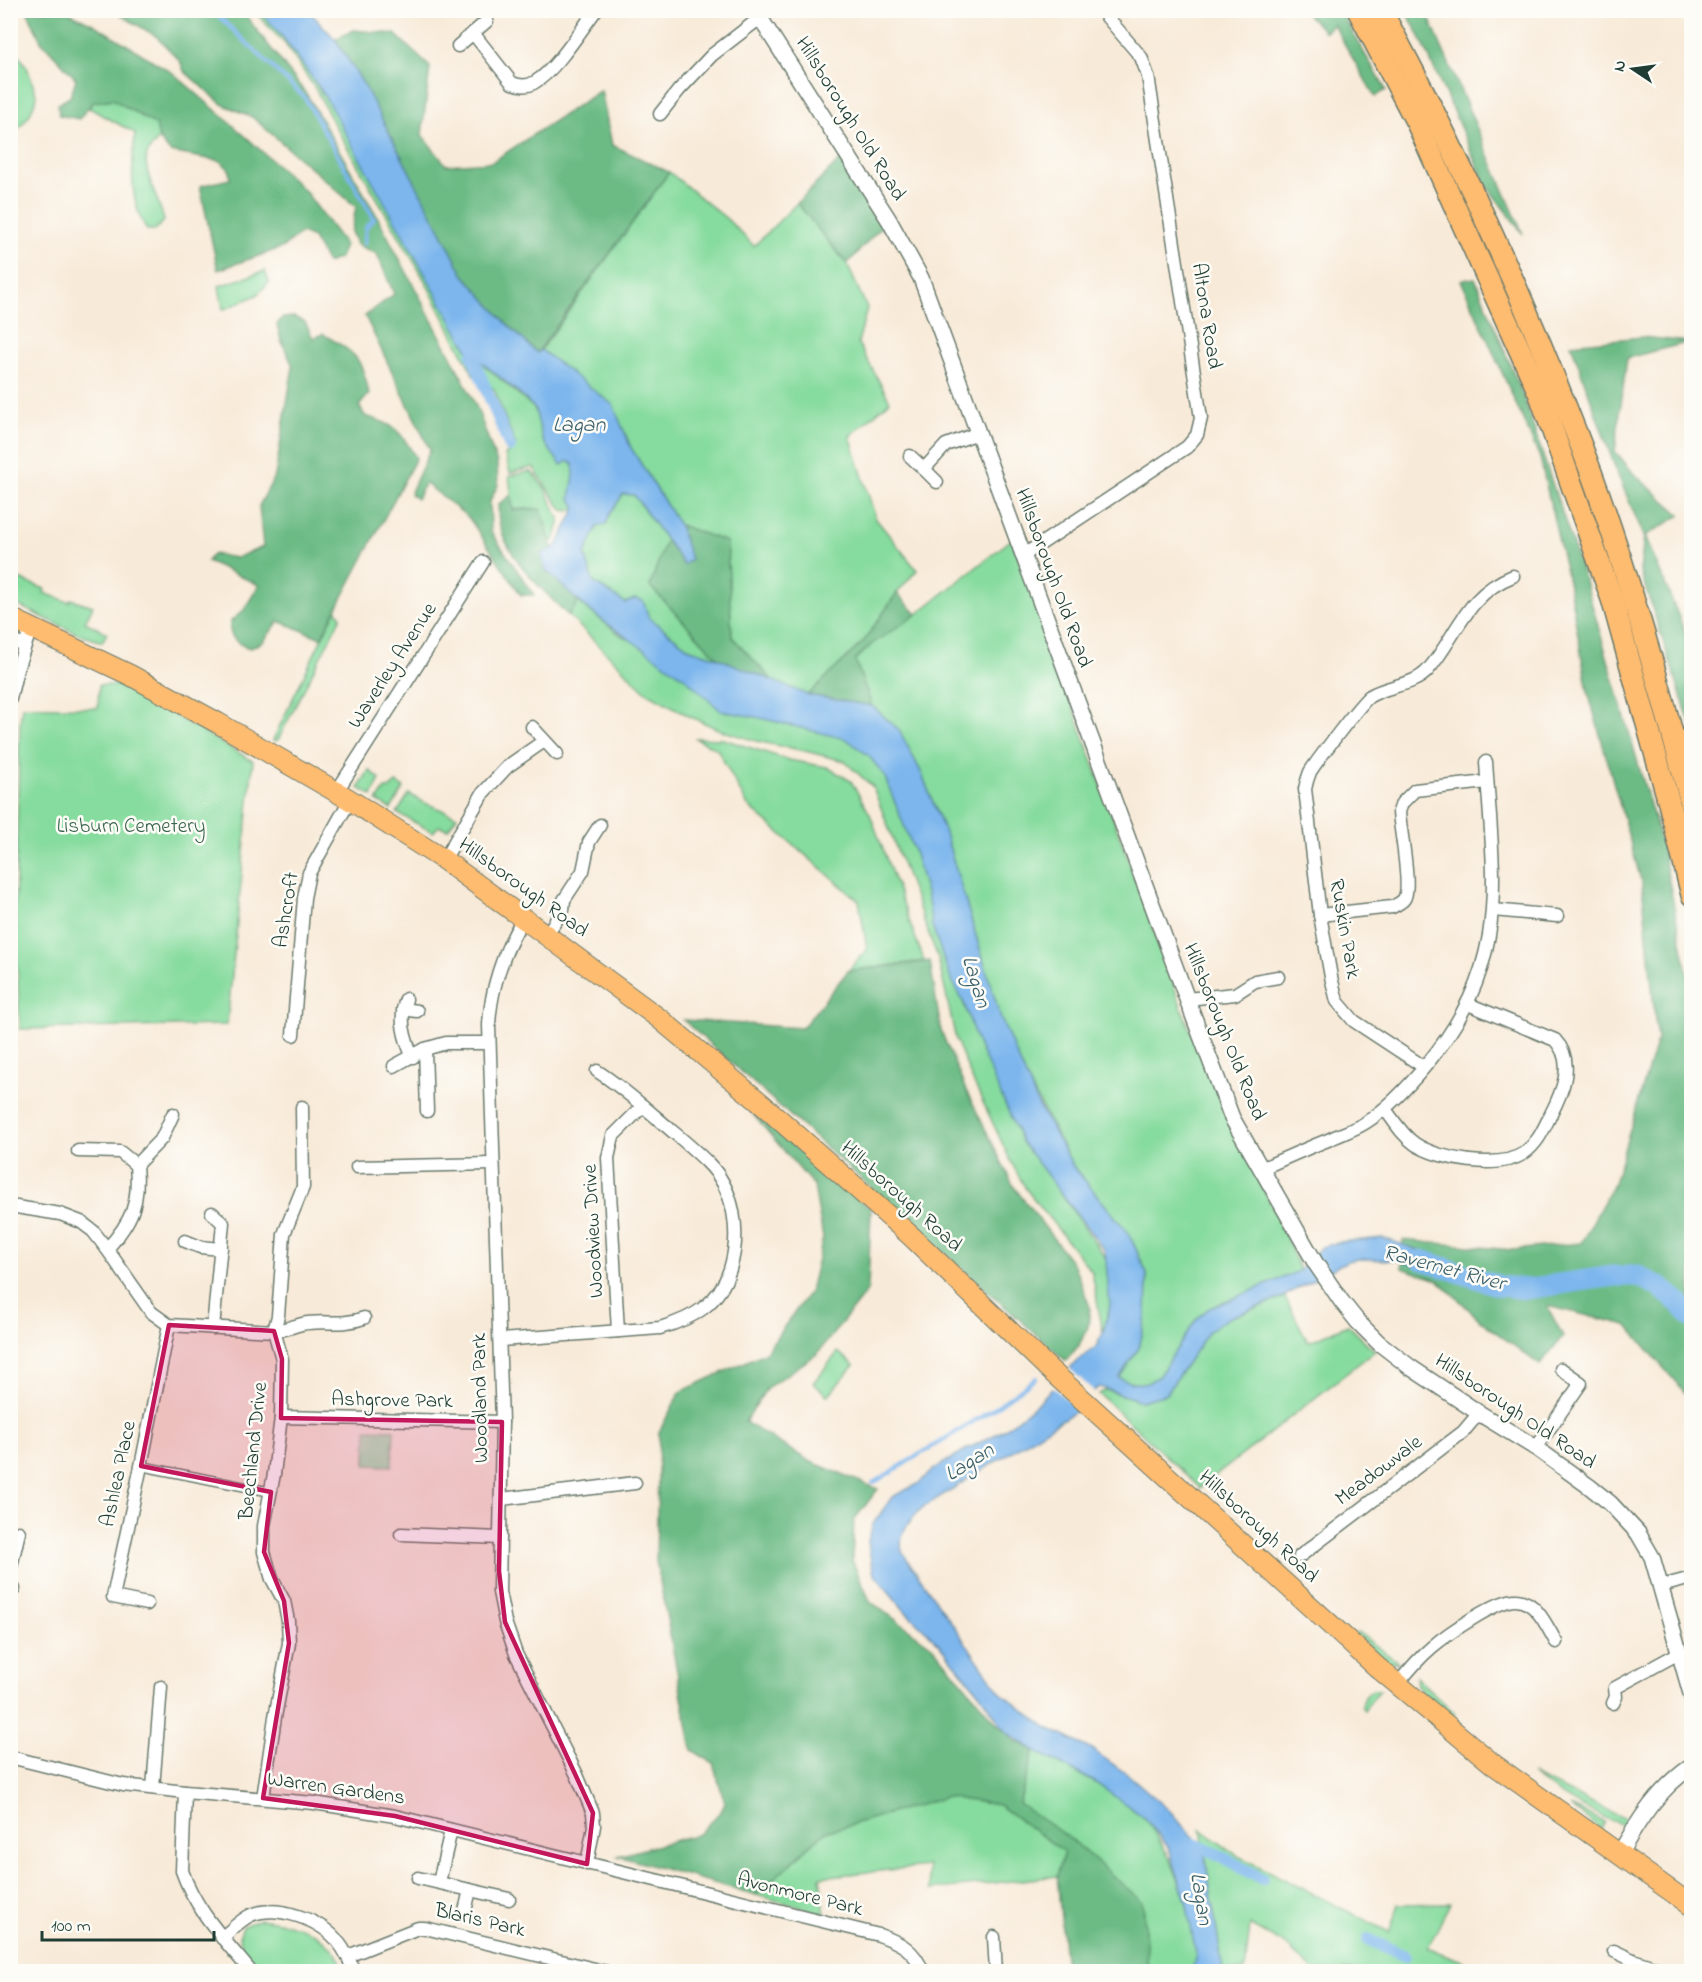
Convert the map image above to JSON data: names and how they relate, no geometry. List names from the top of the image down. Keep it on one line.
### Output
{"streets":{"highway":["Hillsborough Road"],"street":["Hillsborough Old Road","Altona Road","Waverley Avenue","Ashcroft","Ruskin Park","Woodview Drive","Woodland Park","Ashgrove Park","Beechland Drive","Meadowvale","Ashlea Place","Warren Gardens","Avonmore Park","Blaris Park"]},"crossings":[["Hillsborough Old Road","Altona Road"],["Hillsborough Old Road","Meadowvale"],["Waverley Avenue","Hillsborough Road"],["Waverley Avenue","Ashcroft"],["Hillsborough Road","Ashcroft"],["Hillsborough Road","Woodland Park"],["Woodland Park","Ashgrove Park"],["Woodland Park","Warren Gardens"],["Ashgrove Park","Beechland Drive"],["Beechland Drive","Warren Gardens"],["Warren Gardens","Avonmore Park"]],"water":["Lagan","Ravernet River"],"parks":["Lisburn Cemetery"],"scale_bar":"100 m","north":"left"}
